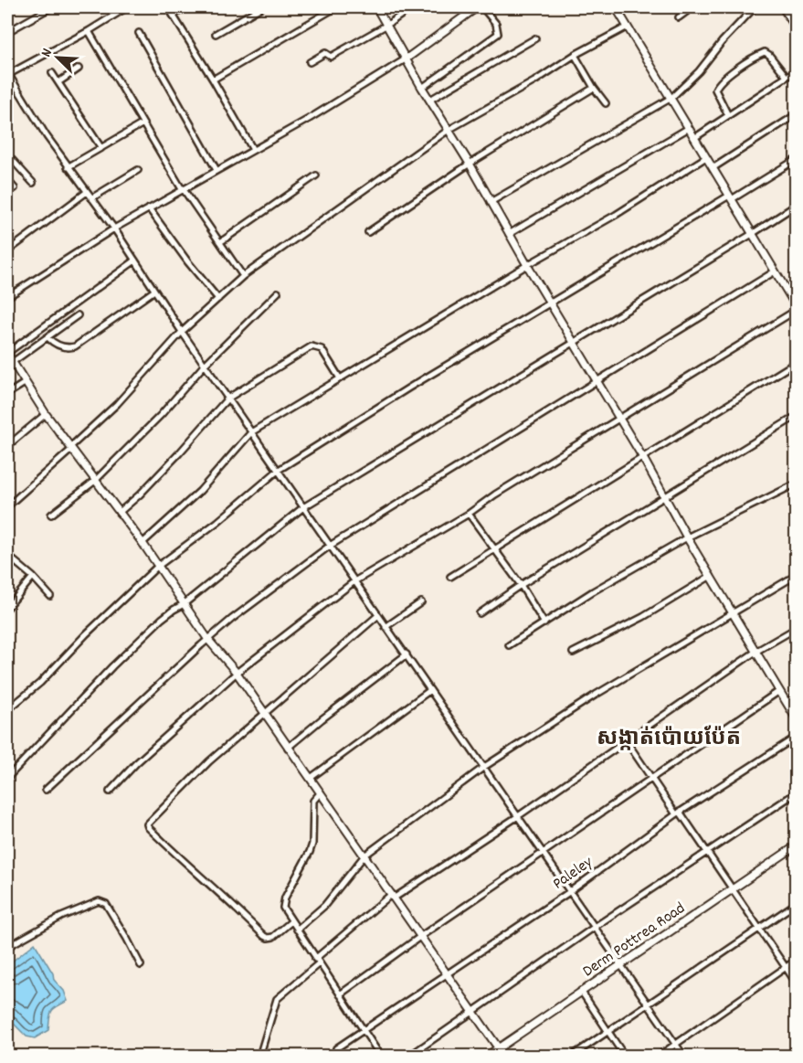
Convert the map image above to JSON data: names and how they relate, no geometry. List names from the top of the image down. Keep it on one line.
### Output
{"streets":{"street":["Paleley","Derm Pottrea Road"]},"districts":["សង្កាត់ប៉ោយប៉ែត"],"north":"top left"}
